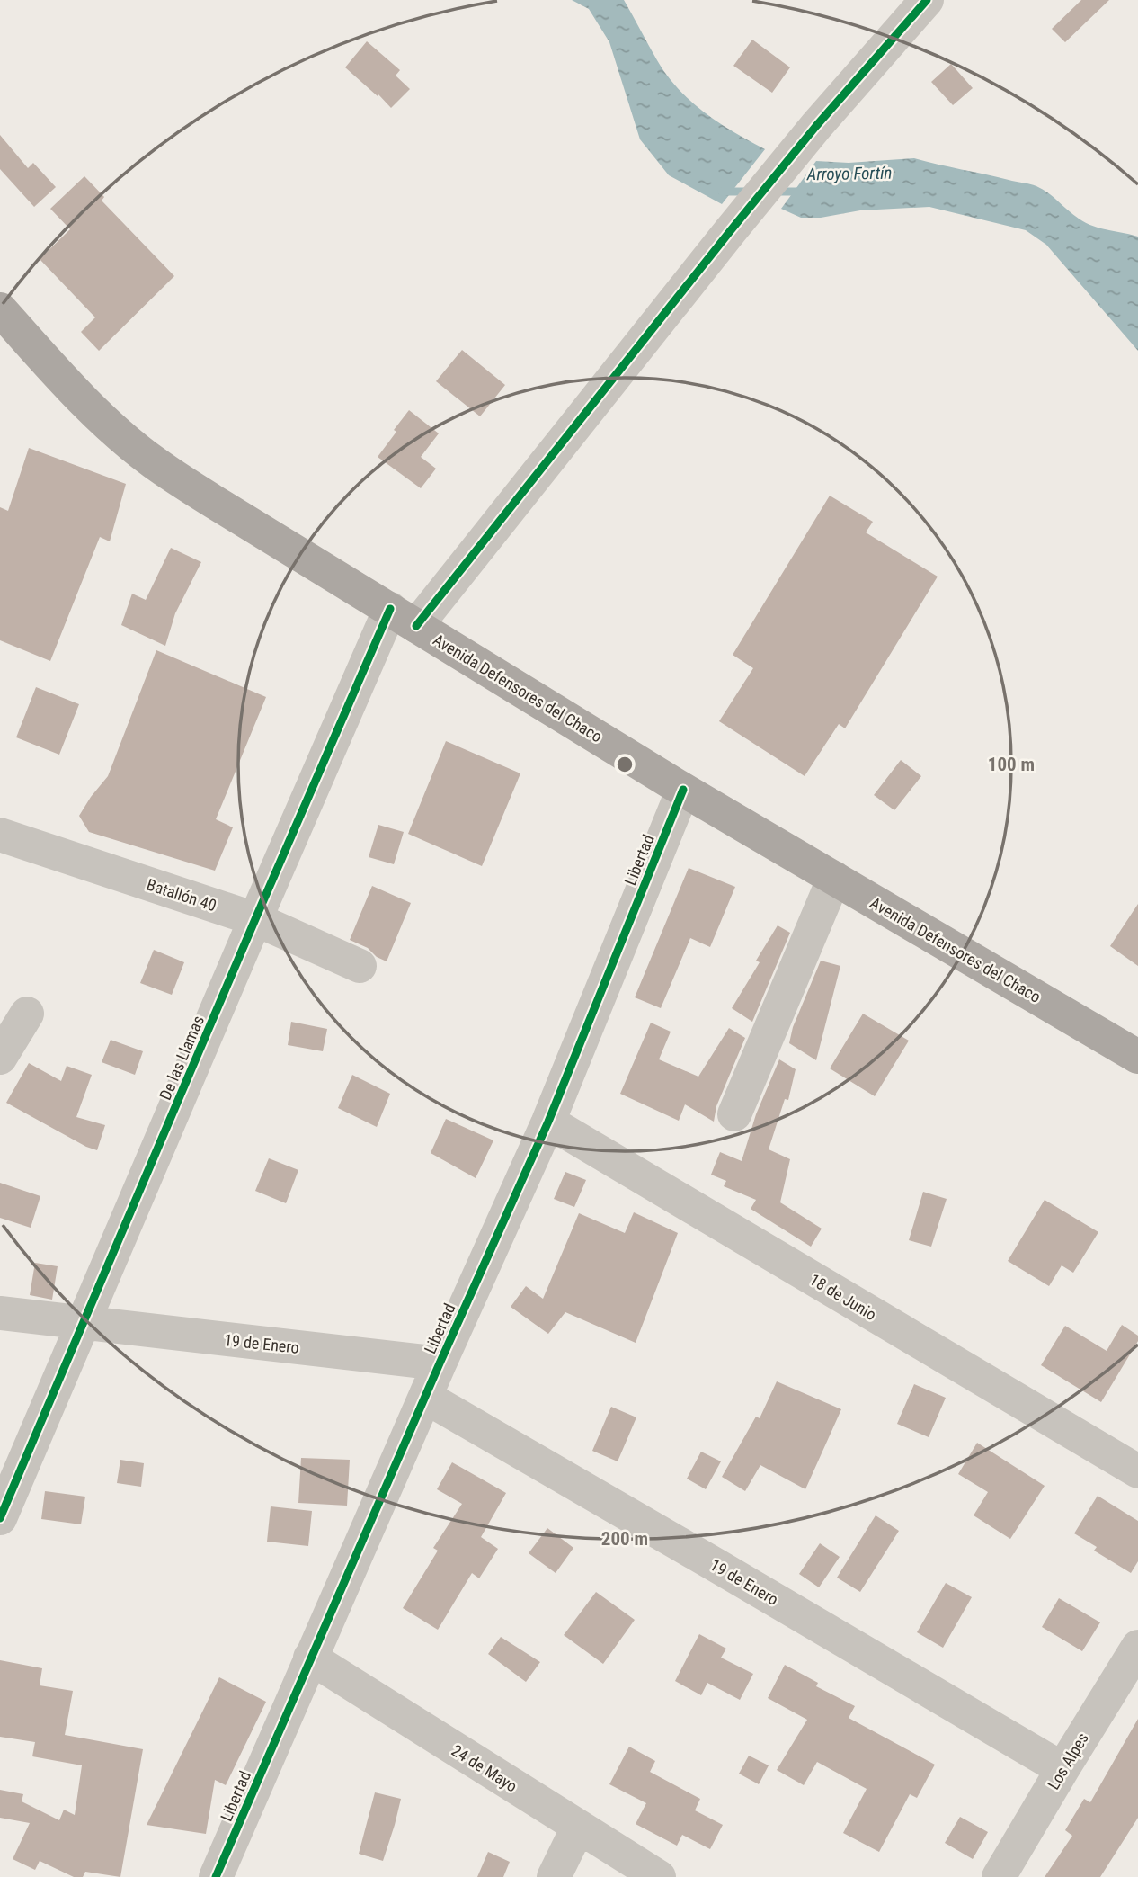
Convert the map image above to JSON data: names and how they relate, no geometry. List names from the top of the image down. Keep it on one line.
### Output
{"streets":{"main road":["Avenida Defensores del Chaco"],"street":["Libertad","Batallón 40","De las Llamas","18 de Junio","19 de Enero","Los Alpes","24 de Mayo"]},"crossings":[["Avenida Defensores del Chaco","Libertad"],["Avenida Defensores del Chaco","De las Llamas"],["Libertad","18 de Junio"],["Libertad","19 de Enero"],["Libertad","24 de Mayo"],["Batallón 40","De las Llamas"],["De las Llamas","19 de Enero"],["19 de Enero","Los Alpes"]],"water":["Arroyo Fortín"],"rings":["100 m","200 m"]}
